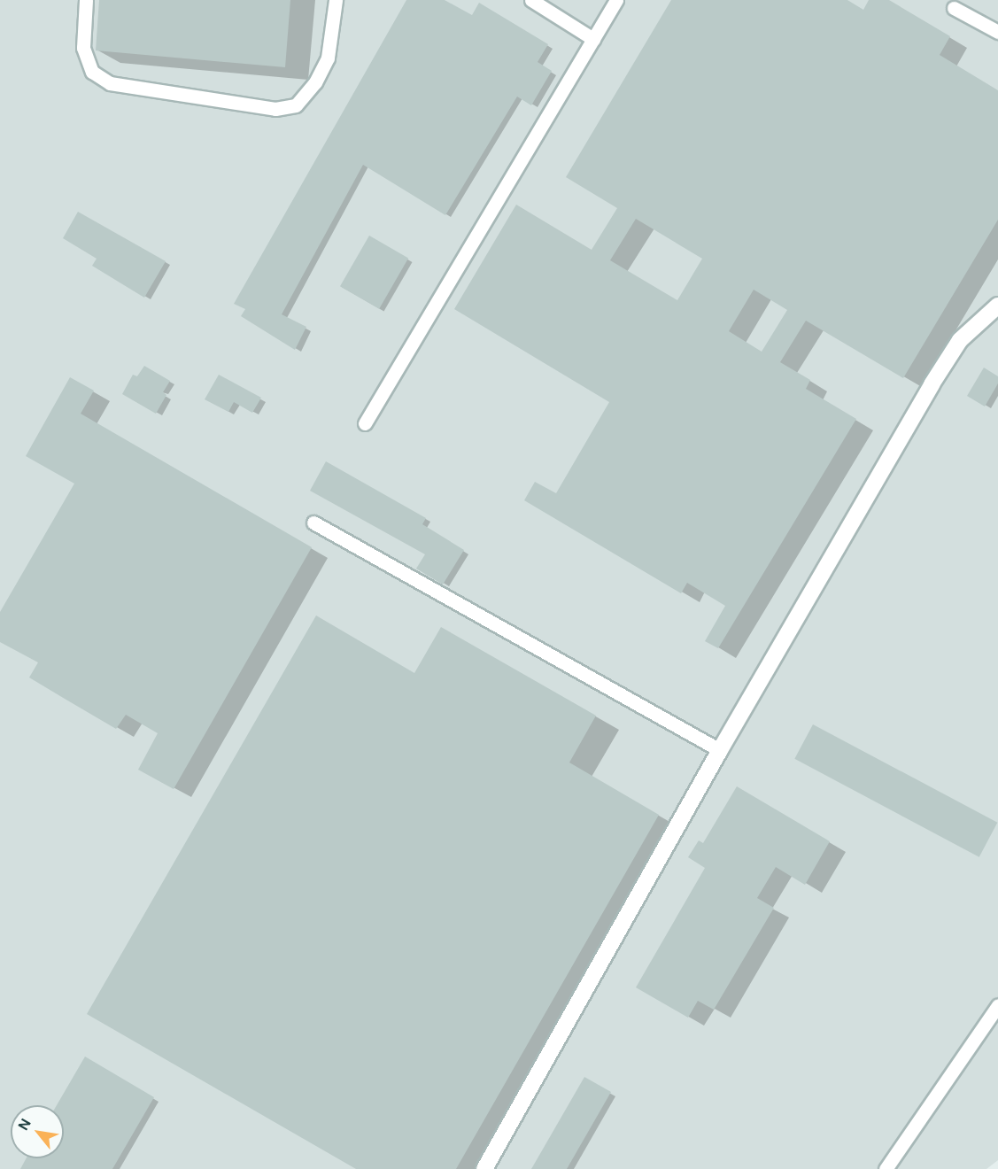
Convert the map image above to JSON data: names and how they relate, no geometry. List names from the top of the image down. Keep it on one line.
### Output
{"north":"top left"}
